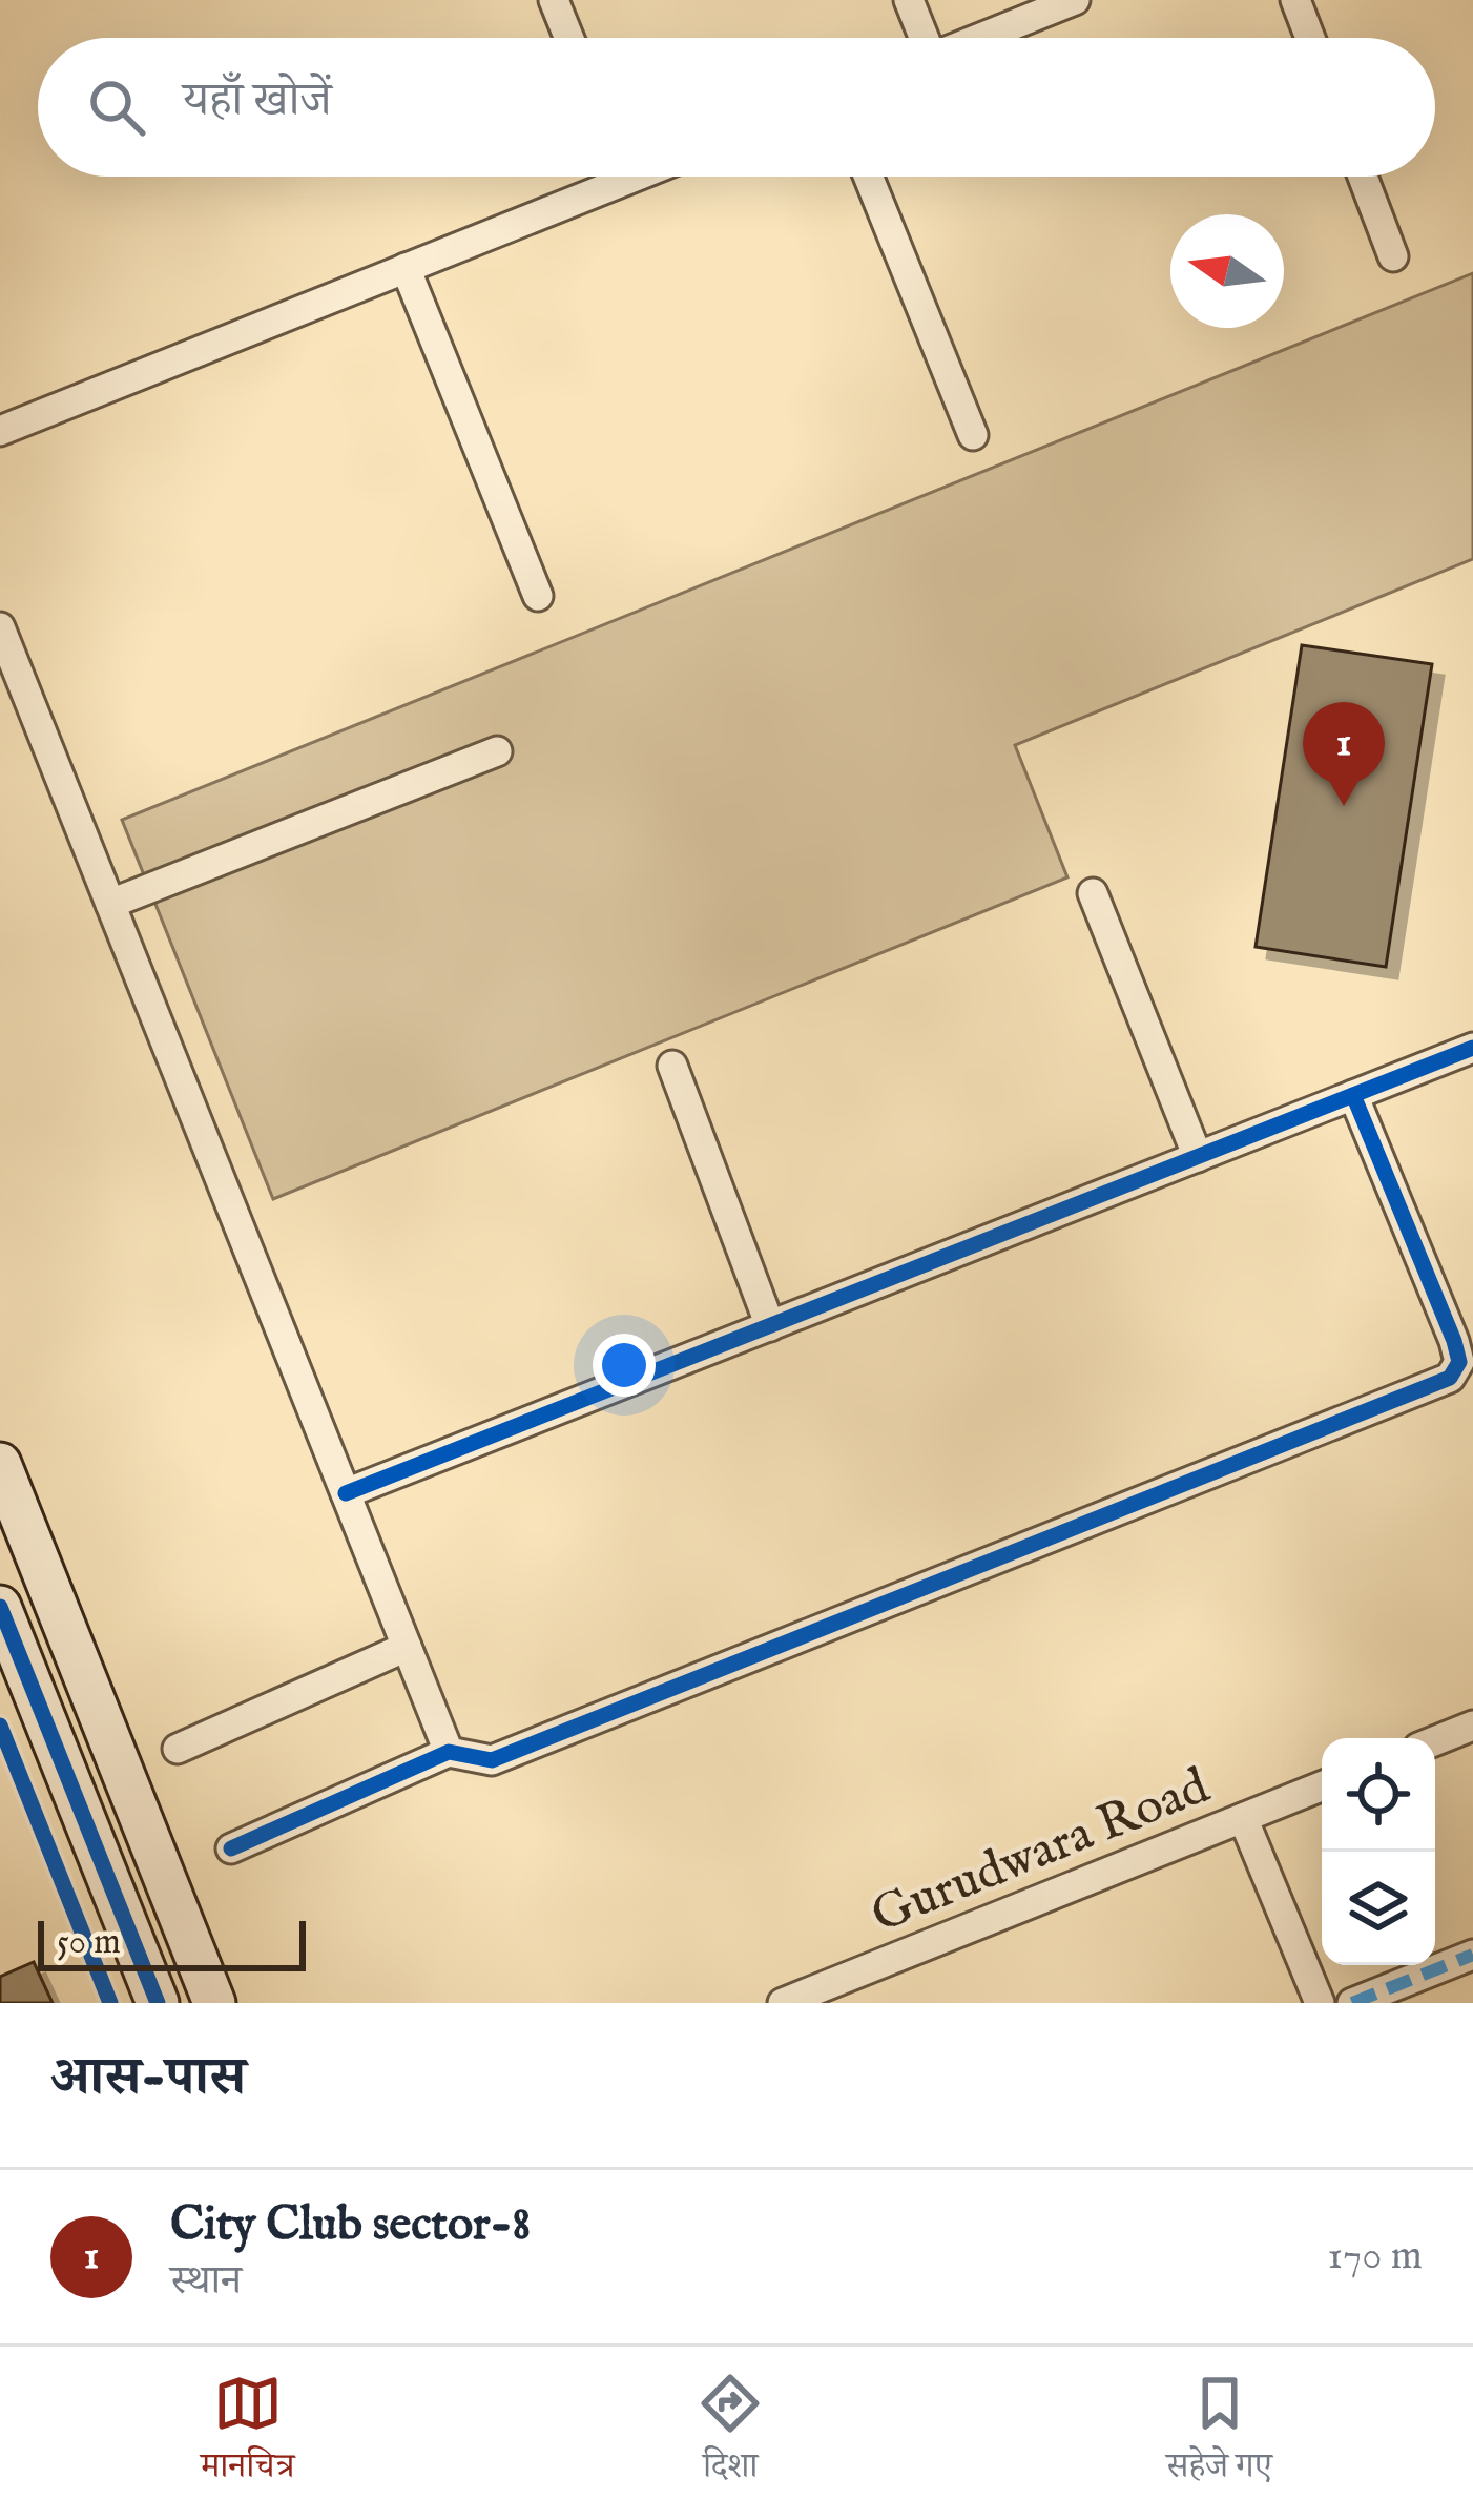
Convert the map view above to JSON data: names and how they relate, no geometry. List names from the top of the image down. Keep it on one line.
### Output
{"streets":{"street":["Gurudwara Road"]},"scale_bar":"50 m","north":"left","page":{"search":"यहाँ खोजें","pins":"1","scale":"50 m","heading":"आस-पास","list":[{"mark":"1","name":"City Club sector-8","note":"स्थान","value":"170 m"}],"nav":["मानचित्र","दिशा","सहेजे गए"]}}
